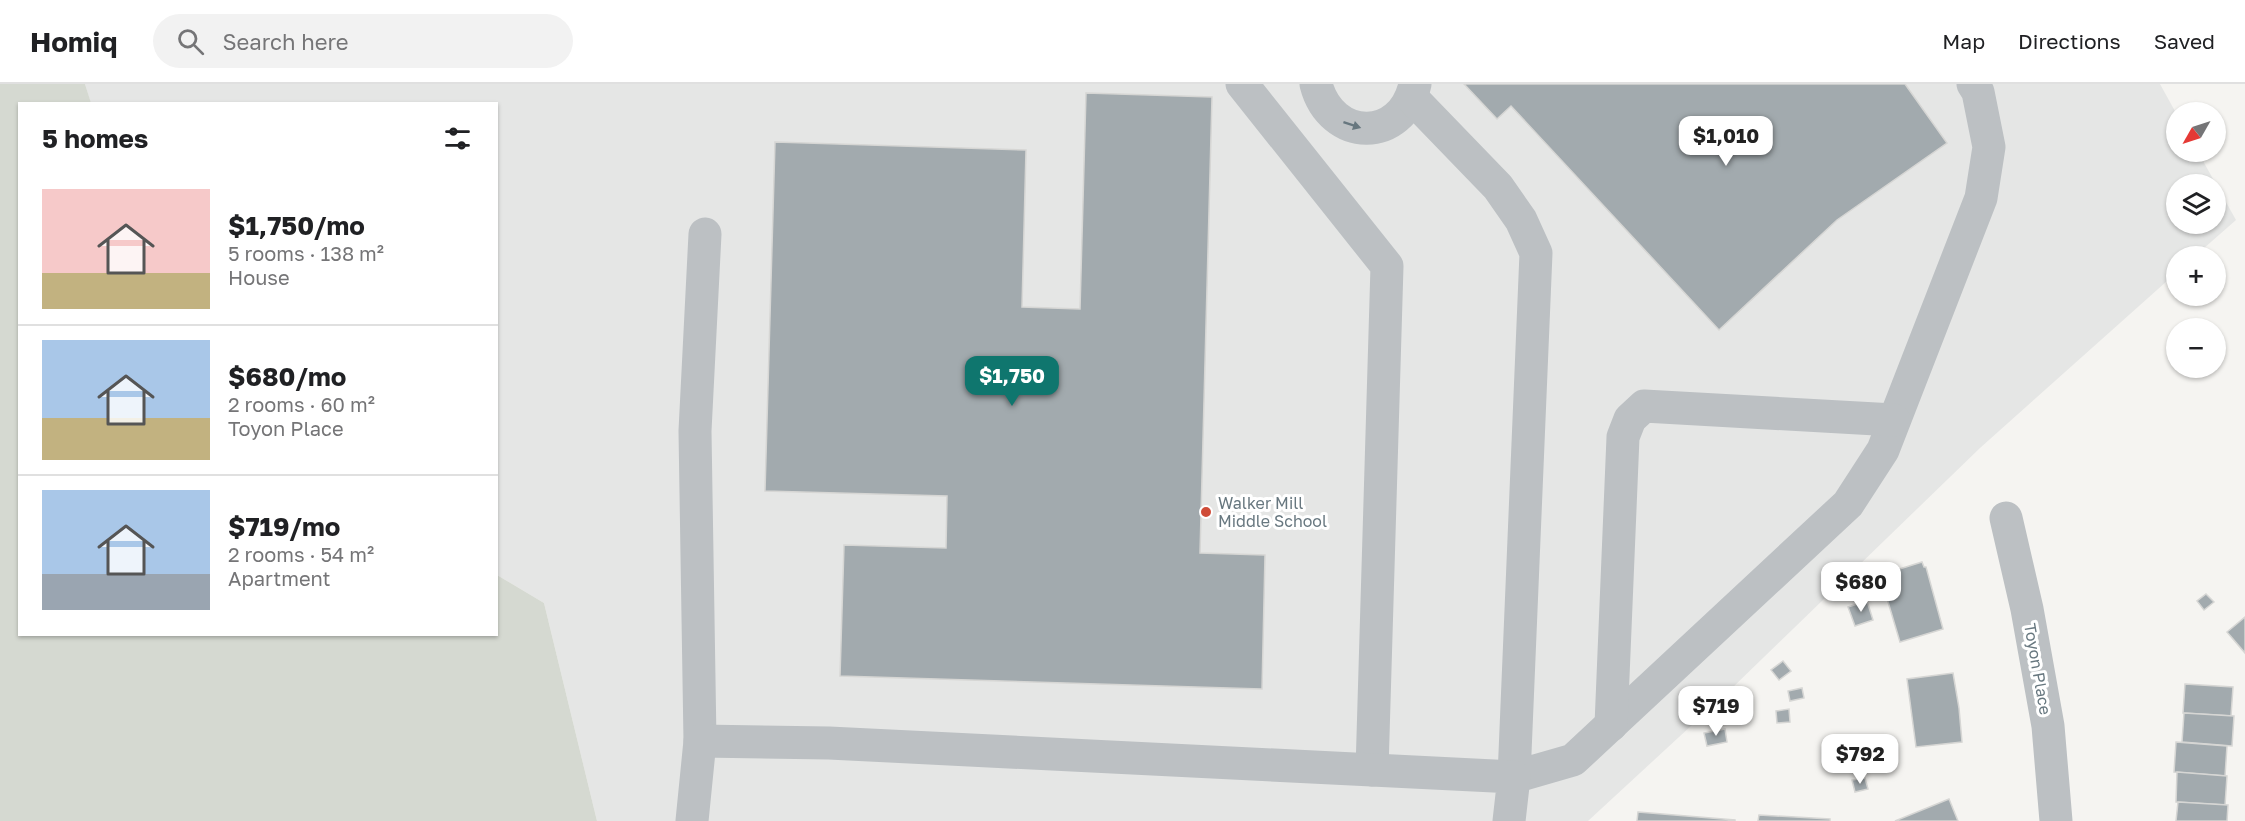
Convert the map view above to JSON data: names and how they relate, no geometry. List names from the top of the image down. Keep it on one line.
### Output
{"streets":{"street":["Toyon Place"]},"places":["Walker Mill Middle School"],"north":"bottom left","page":{"header":"Homiq","search":"Search here","nav":["Map","Directions","Saved"],"map_buttons":["+","−"],"heading":"5 homes","price":["$1,010","$1,750","$680","$719","$792"],"list":[{"name":"$1,750/mo","note":"5 rooms · 138 m² · House"},{"name":"$680/mo","note":"2 rooms · 60 m² · Toyon Place"},{"name":"$719/mo","note":"2 rooms · 54 m² · Apartment"}]}}
